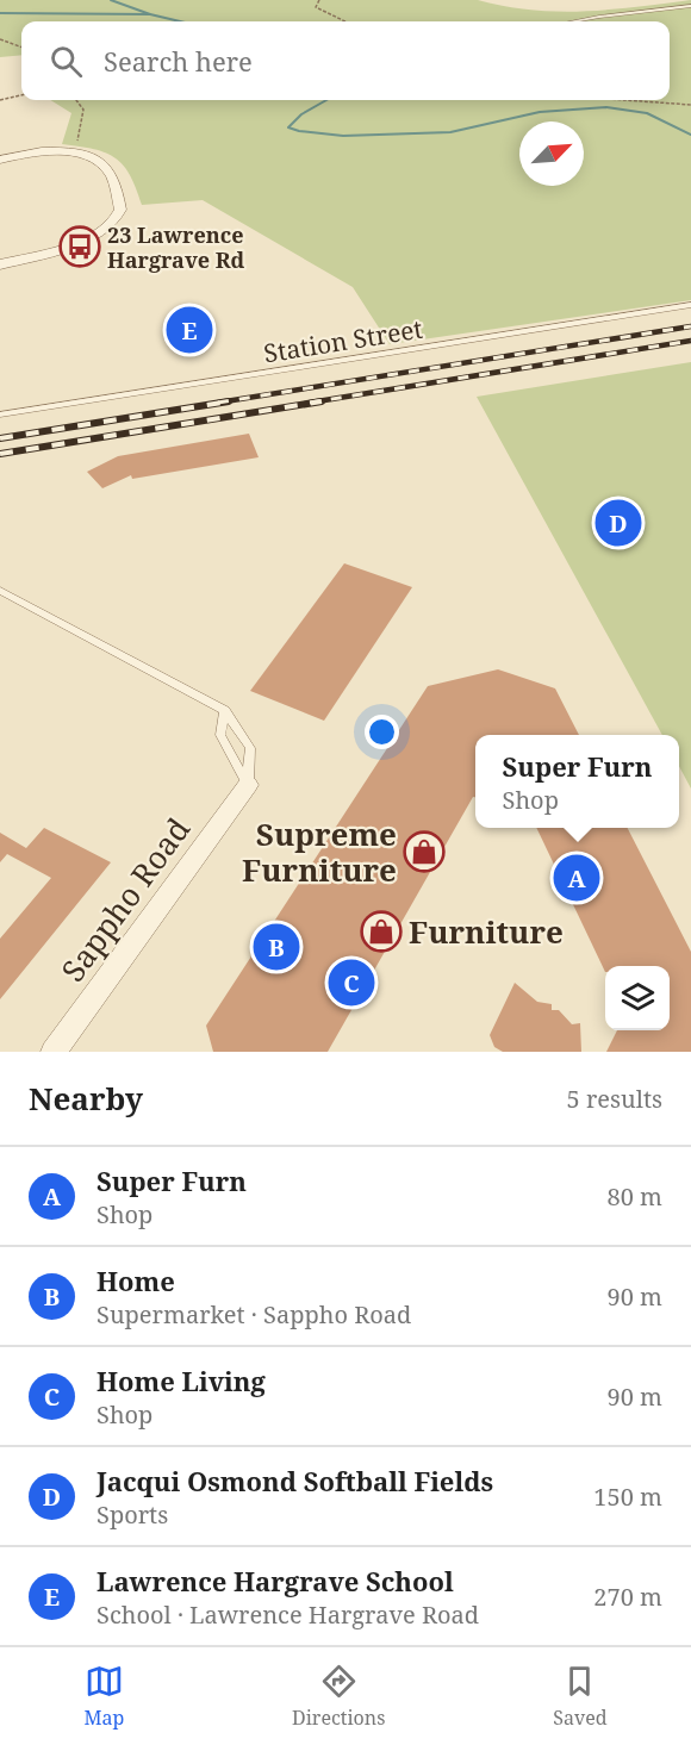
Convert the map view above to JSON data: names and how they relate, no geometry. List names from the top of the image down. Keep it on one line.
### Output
{"streets":{"street":["Sappho Road"],"lane":["Station Street"]},"places":{"bus stop":["23 Lawrence Hargrave Rd"],"shop":["Supreme Furniture","Furniture"]},"north":"top right","page":{"search":"Search here","pins":["E","D","A","B","C"],"popup":["Super Furn","Shop"],"heading":["Nearby","5 results"],"list":[{"mark":"A","name":"Super Furn","note":"Shop","value":"80 m"},{"mark":"B","name":"Home","note":"Supermarket · Sappho Road","value":"90 m"},{"mark":"C","name":"Home Living","note":"Shop","value":"90 m"},{"mark":"D","name":"Jacqui Osmond Softball Fields","note":"Sports","value":"150 m"},{"mark":"E","name":"Lawrence Hargrave School","note":"School · Lawrence Hargrave Road","value":"270 m"}],"nav":["Map","Directions","Saved"]}}
